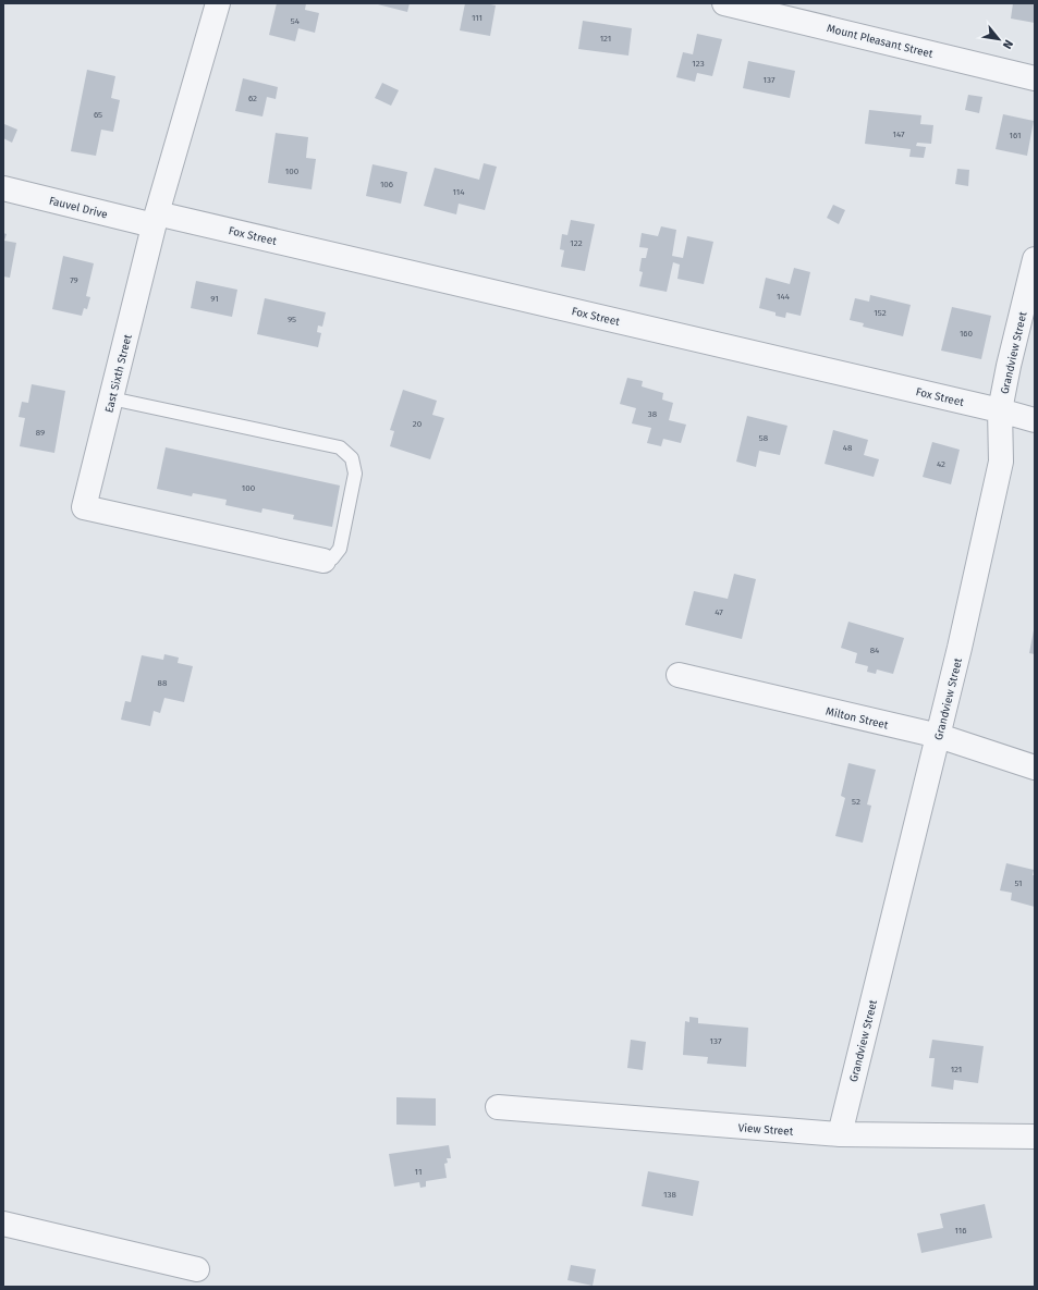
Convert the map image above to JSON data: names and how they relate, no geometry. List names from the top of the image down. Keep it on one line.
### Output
{"streets":{"street":["Mount Pleasant Street","Fauvel Drive","Fox Street","Grandview Street","East Sixth Street","Milton Street","View Street"]},"crossings":[["Fauvel Drive","Fox Street"],["Fauvel Drive","East Sixth Street"],["Fox Street","Grandview Street"],["Fox Street","East Sixth Street"],["Grandview Street","Milton Street"],["Grandview Street","View Street"]],"house_numbers":["111","54","121","123","137","62","65","147","161","100","106","114","122","79","144","91","152","95","160","38","20","89","58","48","42","100","47","84","88","52","51","137","121","11","138","116"],"north":"bottom right"}
